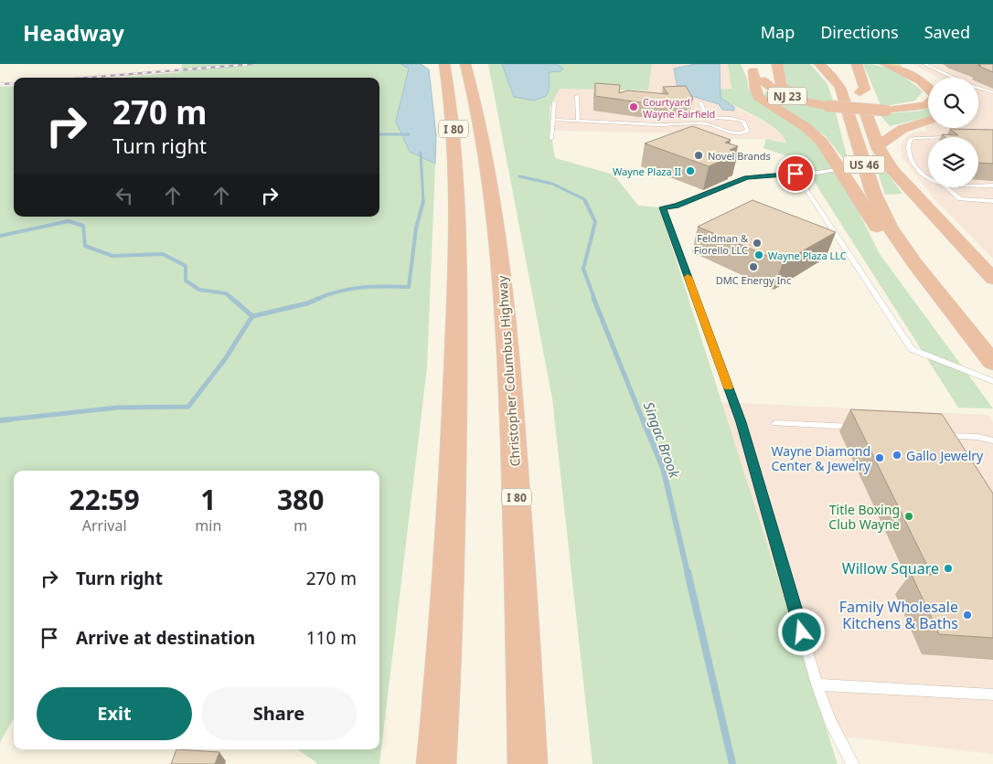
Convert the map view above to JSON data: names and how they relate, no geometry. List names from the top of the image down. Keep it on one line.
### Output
{"streets":{"highway":["NJ 23","I 80","US 46","Christopher Columbus Highway"]},"water":["Singac Brook"],"places":["Courtyard Wayne Fairfield","Novel Brands","Wayne Plaza II","Feldman & Fiorello LLC","Wayne Plaza LLC","DMC Energy Inc","Gallo Jewelry","Wayne Diamond Center & Jewelry","Title Boxing Club Wayne","Willow Square","Family Wholesale Kitchens & Baths"],"page":{"header":"Headway","nav":["Map","Directions","Saved"],"turn":["270 m","Turn right"],"eta":["22:59","Arrival","1","min","380","m"],"list":[{"name":"Turn right","value":"270 m"},{"name":"Arrive at destination","value":"110 m"}],"buttons":["Exit","Share"]}}
